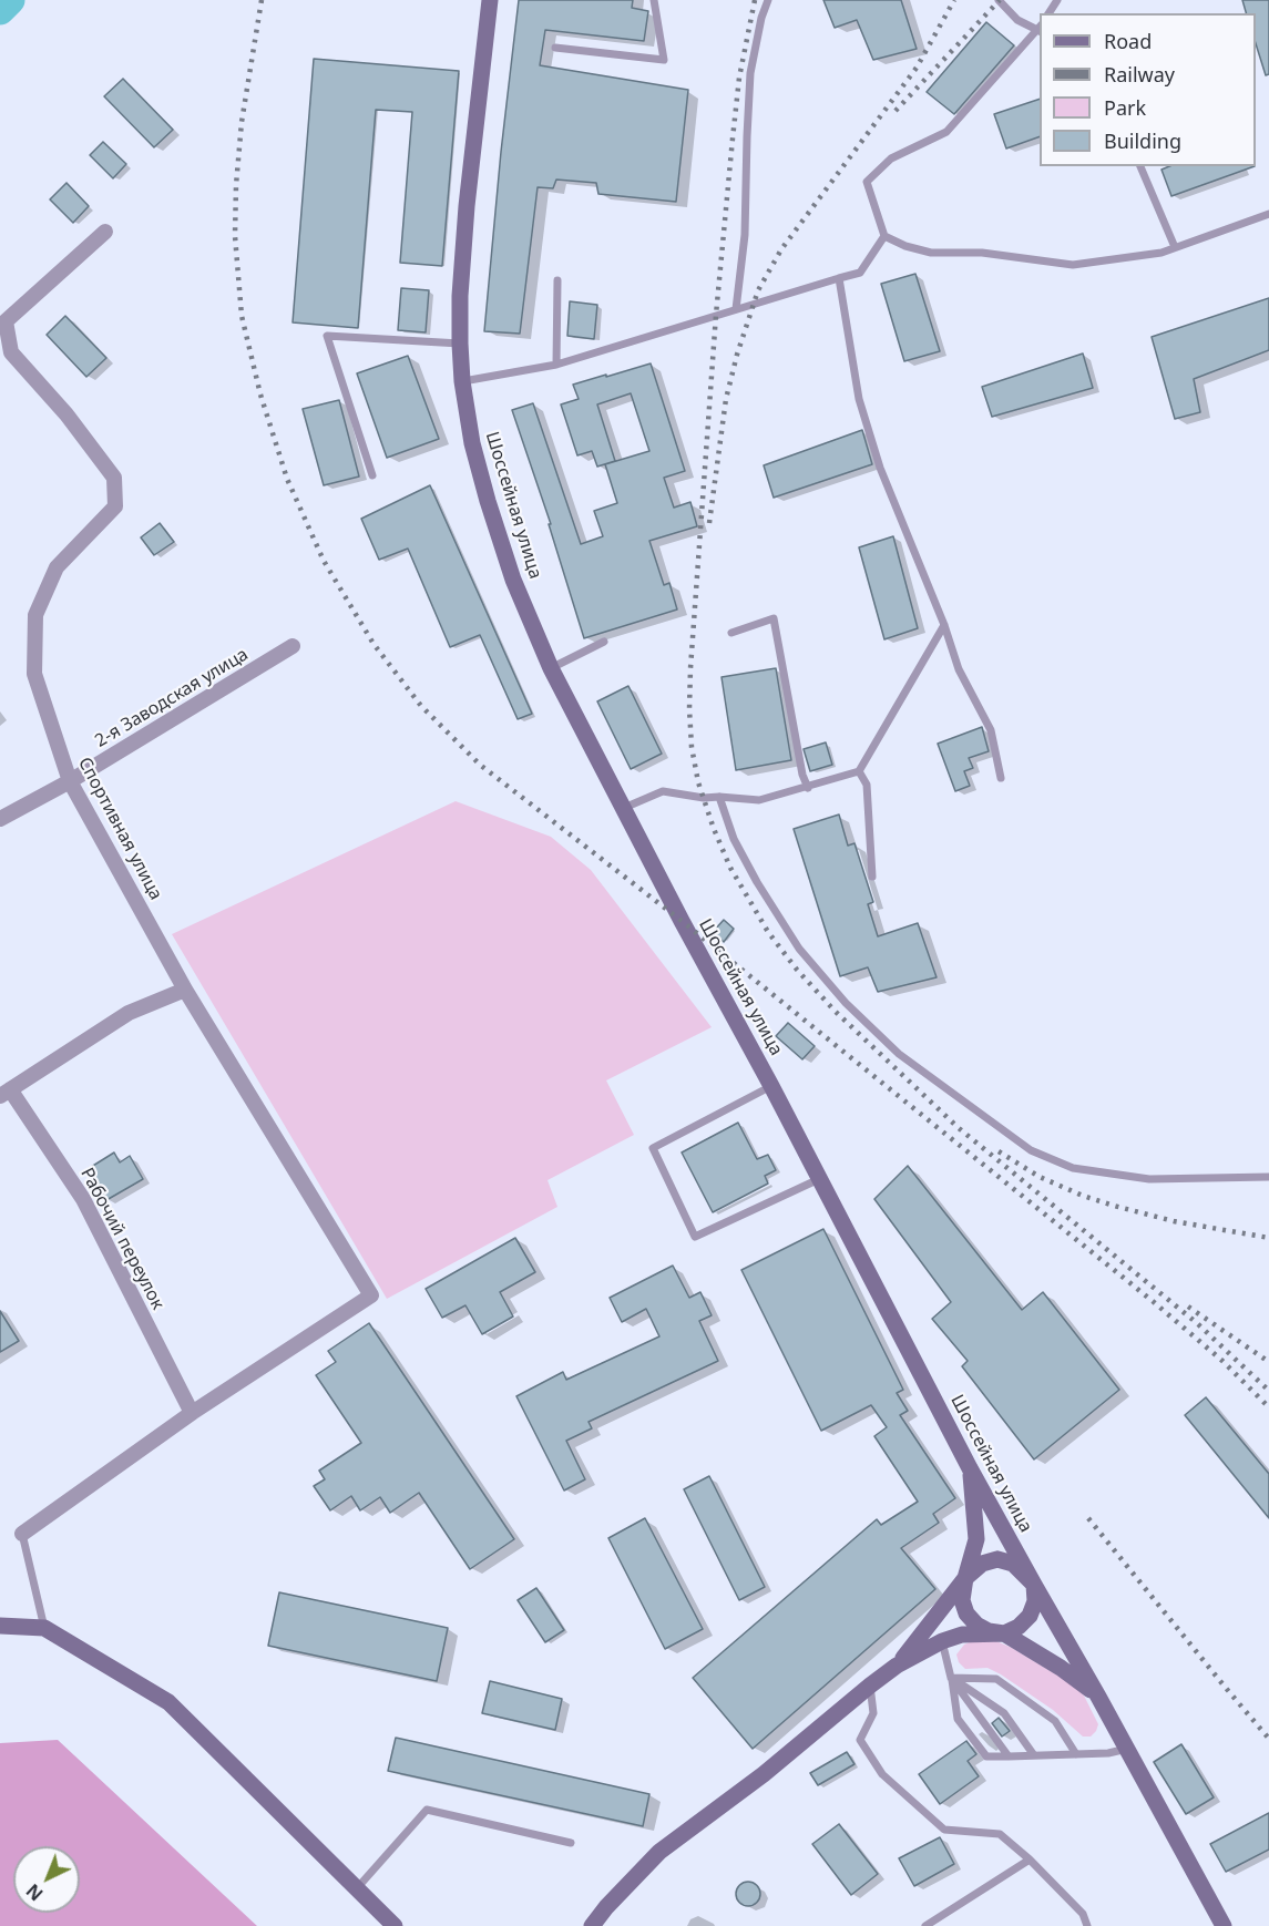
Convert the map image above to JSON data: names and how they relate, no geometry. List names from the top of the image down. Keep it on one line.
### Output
{"streets":{"main road":["Шоссейная улица"],"street":["2-я Заводская улица","Спортивная улица","Рабочий переулок"]},"crossings":[["2-я Заводская улица","Спортивная улица"],["Спортивная улица","Рабочий переулок"]],"legend":["Road","Railway","Park","Building"],"north":"bottom left"}
